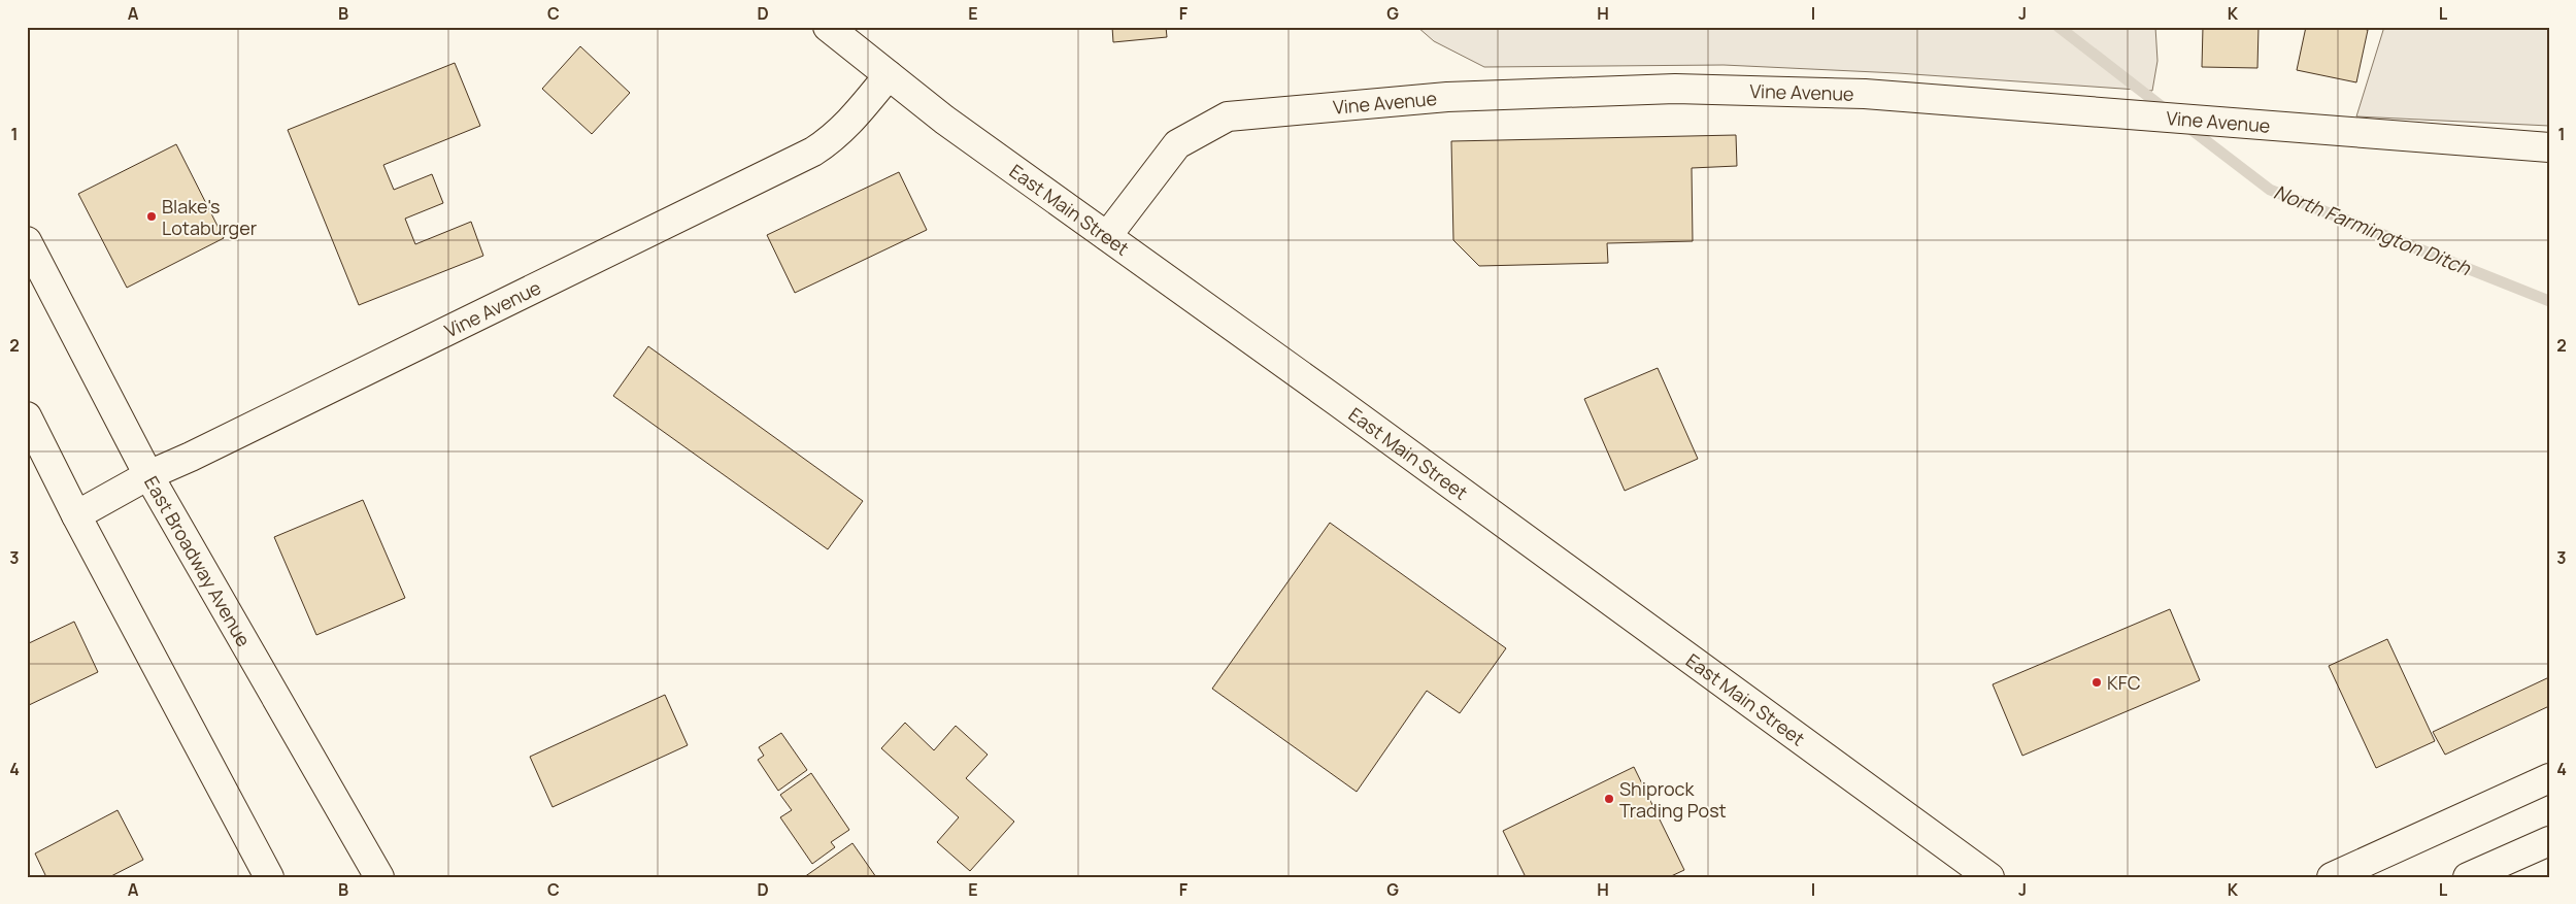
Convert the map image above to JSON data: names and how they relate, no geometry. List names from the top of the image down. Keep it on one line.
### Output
{"streets":{"main road":["Vine Avenue","East Main Street","East Broadway Avenue"]},"crossings":[["Vine Avenue","East Main Street"],["Vine Avenue","East Broadway Avenue"]],"water":["North Farmington Ditch"],"places":["Blake's Lotaburger","KFC","Shiprock Trading Post"],"grid":{"columns":["A","B","C","D","E","F","G","H","I","J","K","L"],"rows":["1","2","3","4"]}}
